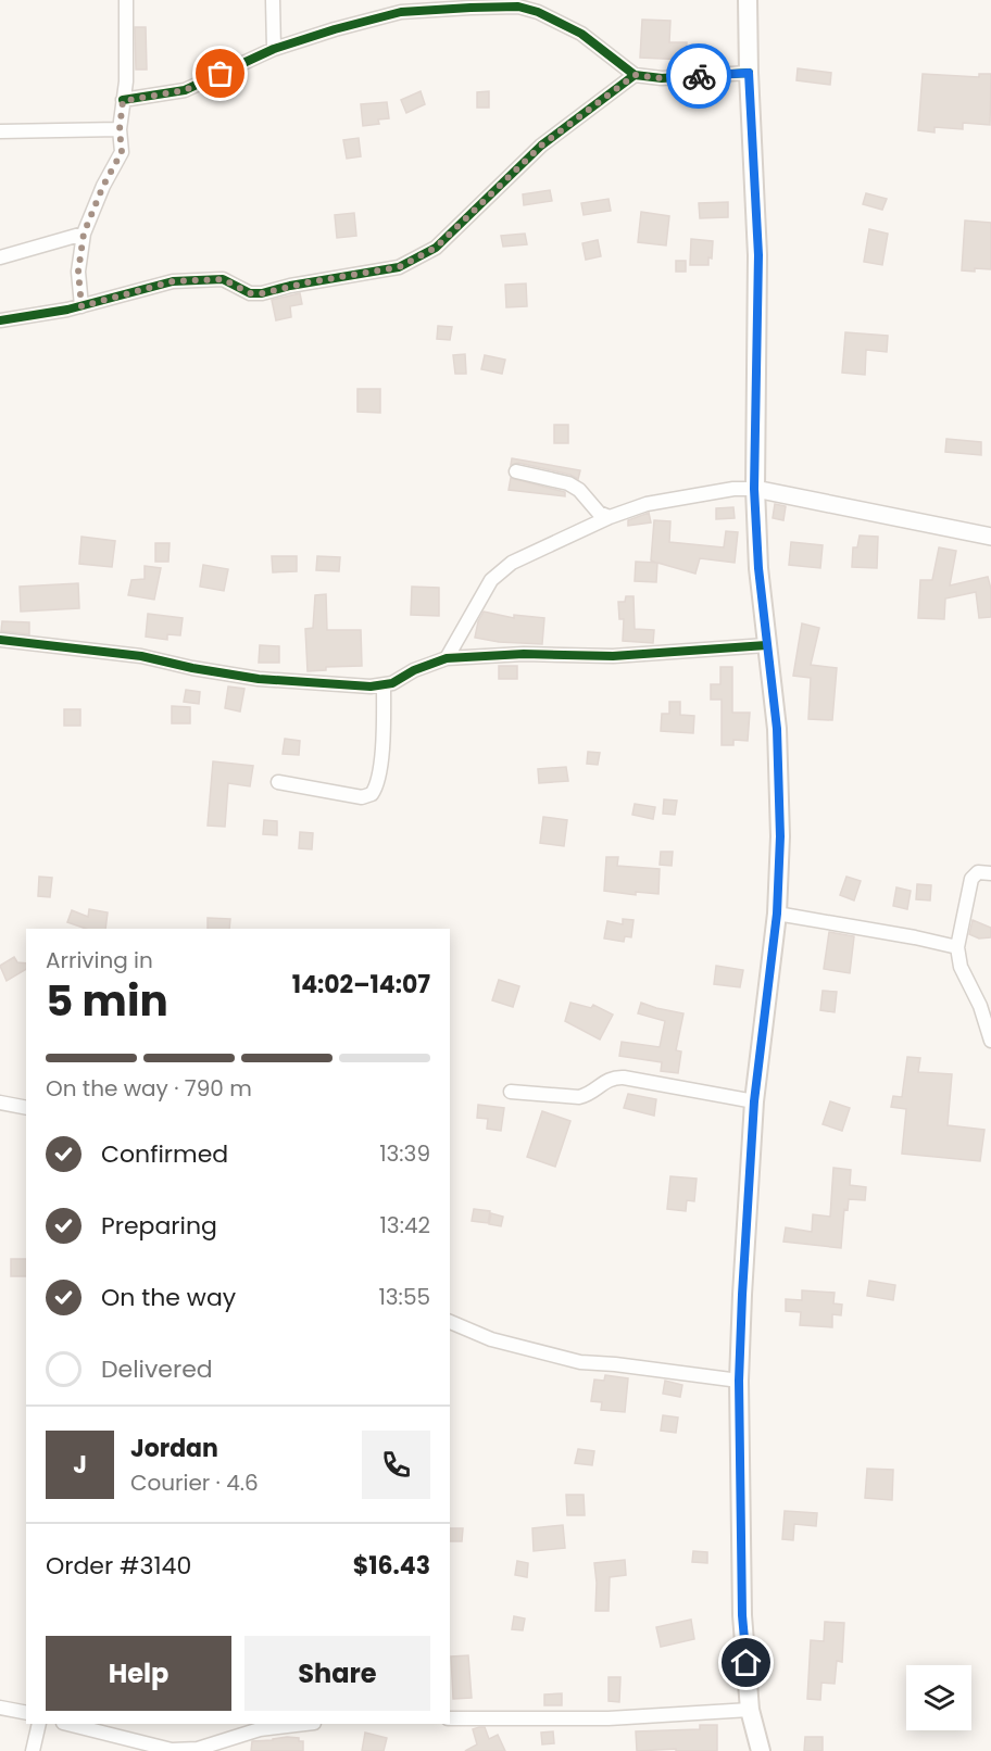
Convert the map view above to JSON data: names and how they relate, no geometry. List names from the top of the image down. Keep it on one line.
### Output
{"page":{"heading":["5 min","Arriving in","14:02–14:07"],"panel":["Jordan","Courier · 4.6","Order #3140","$16.43"],"bar":"On the way · 790 m","list":[["Confirmed","13:39"],["Preparing","13:42"],["On the way","13:55"],"Delivered"],"round":"J","buttons":["Help","Share"]}}
